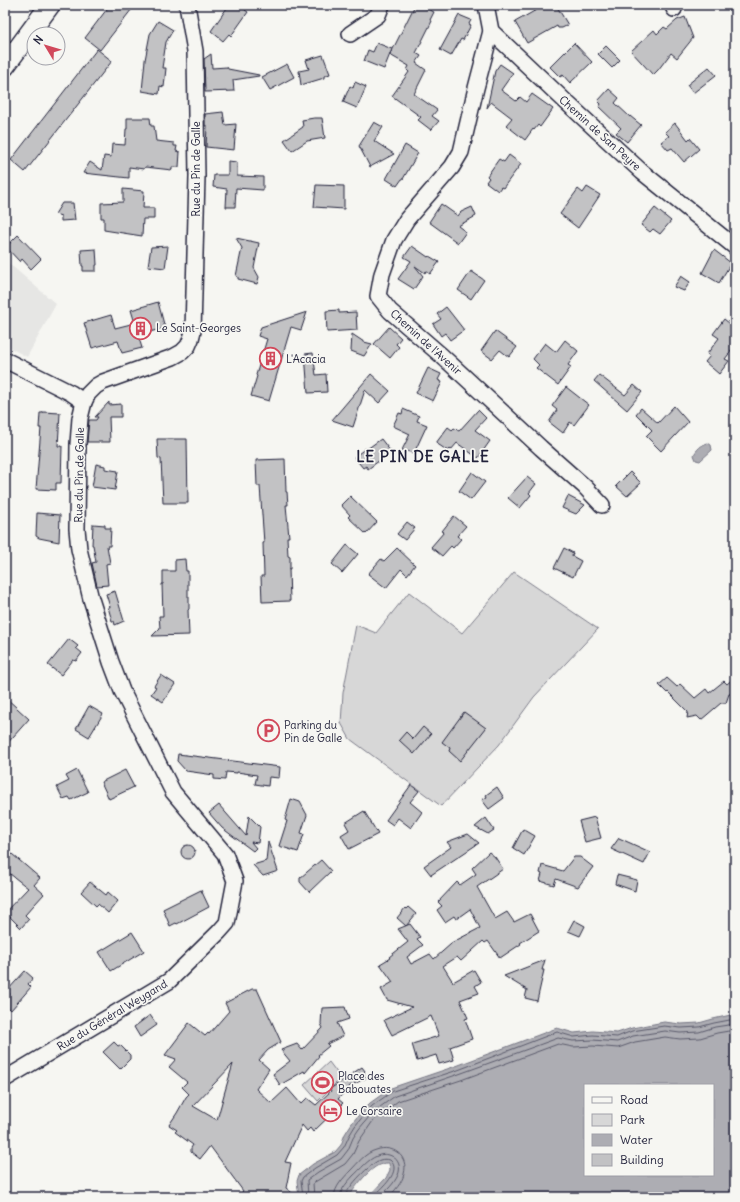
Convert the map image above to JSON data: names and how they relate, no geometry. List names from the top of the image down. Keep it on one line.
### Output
{"streets":{"street":["Chemin de San Peyre","Rue du Pin de Galle","Chemin de l'Avenir","Rue du Général Weygand"]},"crossings":[["Chemin de San Peyre","Chemin de l'Avenir"],["Rue du Pin de Galle","Rue du Général Weygand"]],"districts":["LE PIN DE GALLE"],"places":{"building":["Le Saint-Georges","L'Acacia"],"parking":["Parking du Pin de Galle"],"sports":["Place des Babouates"],"hotel":["Le Corsaire"]},"legend":["Road","Park","Water","Building"],"north":"top left"}
